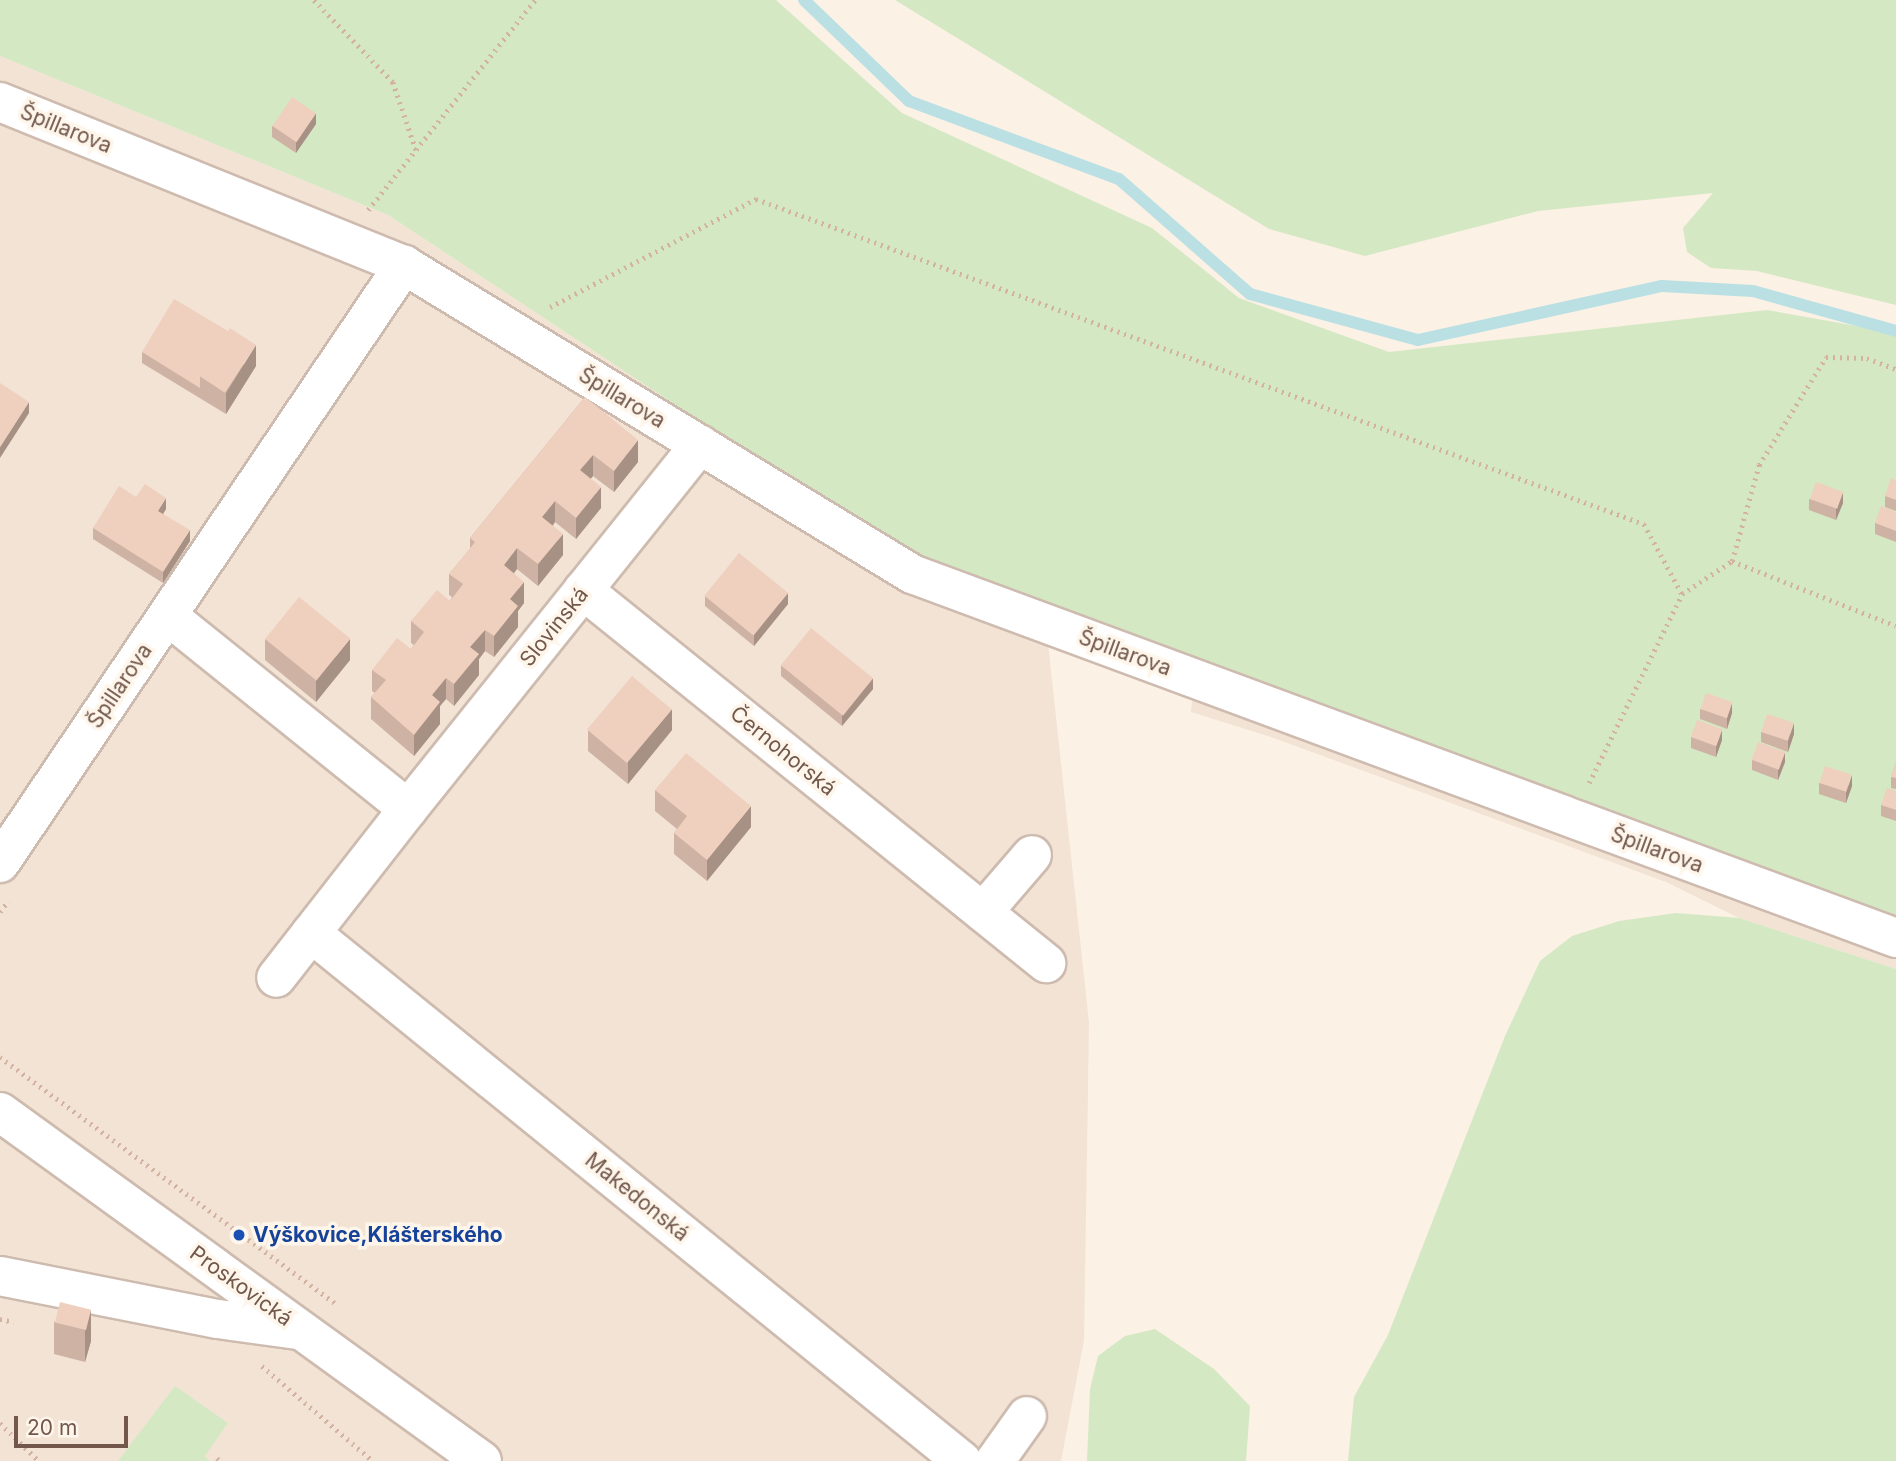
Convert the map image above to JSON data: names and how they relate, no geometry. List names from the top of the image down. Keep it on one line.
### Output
{"streets":{"street":["Špillarova","Slovinská","Černohorská","Makedonská","Proskovická"]},"crossings":[["Špillarova","Slovinská"],["Slovinská","Černohorská"],["Slovinská","Makedonská"]],"places":["Výškovice,Klášterského"],"scale_bar":"20 m"}
